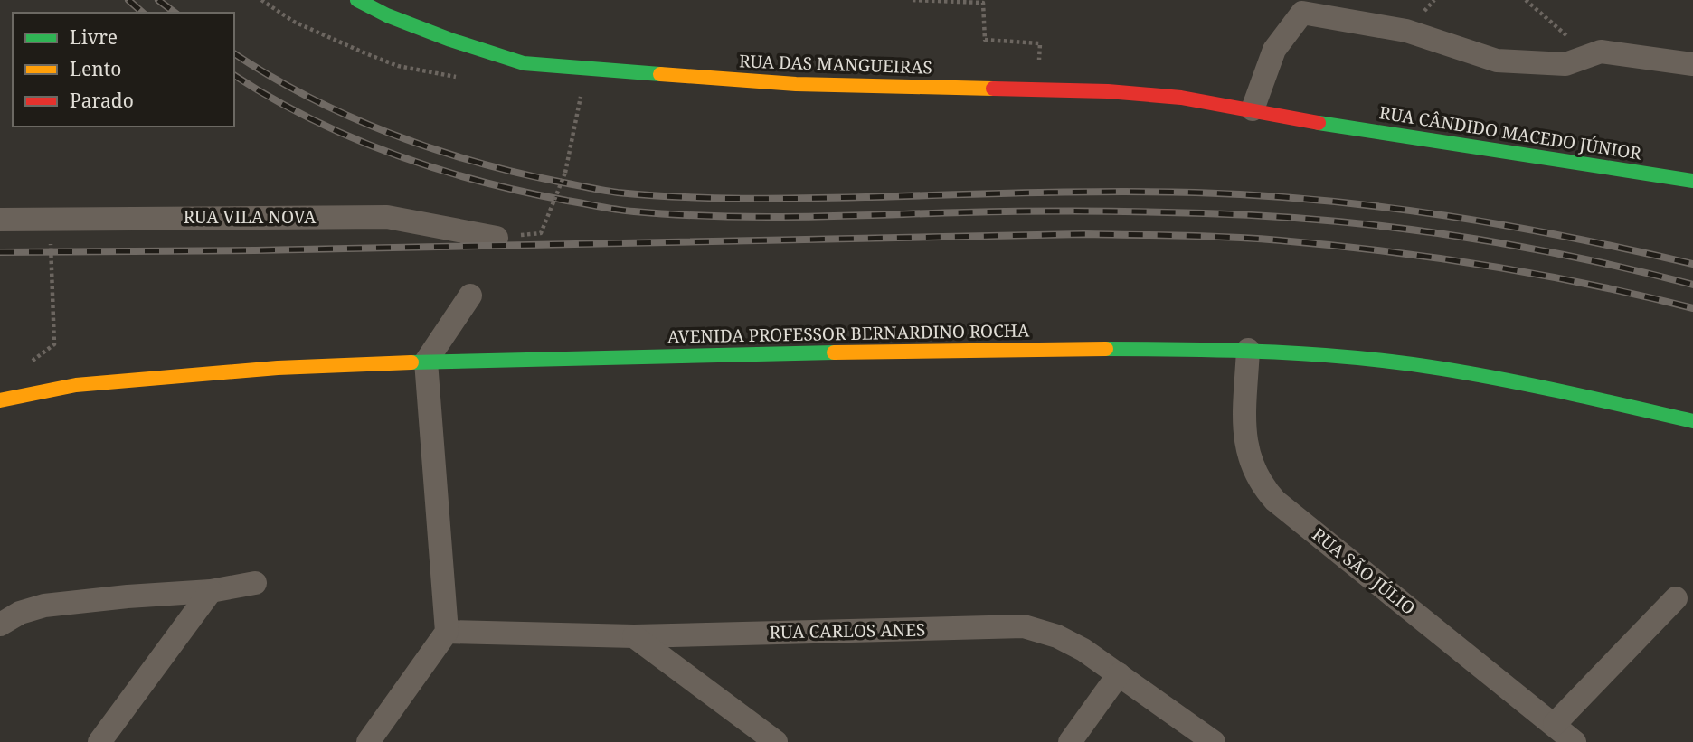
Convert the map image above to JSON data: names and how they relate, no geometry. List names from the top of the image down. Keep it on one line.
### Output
{"streets":{"main road":["RUA DAS MANGUEIRAS","RUA CÂNDIDO MACEDO JÚNIOR","AVENIDA PROFESSOR BERNARDINO ROCHA"],"street":["RUA VILA NOVA","RUA SÃO JÚLIO","RUA CARLOS ANES"]},"crossings":[["RUA DAS MANGUEIRAS","RUA CÂNDIDO MACEDO JÚNIOR"],["AVENIDA PROFESSOR BERNARDINO ROCHA","RUA SÃO JÚLIO"]],"legend":["Livre","Lento","Parado"]}
